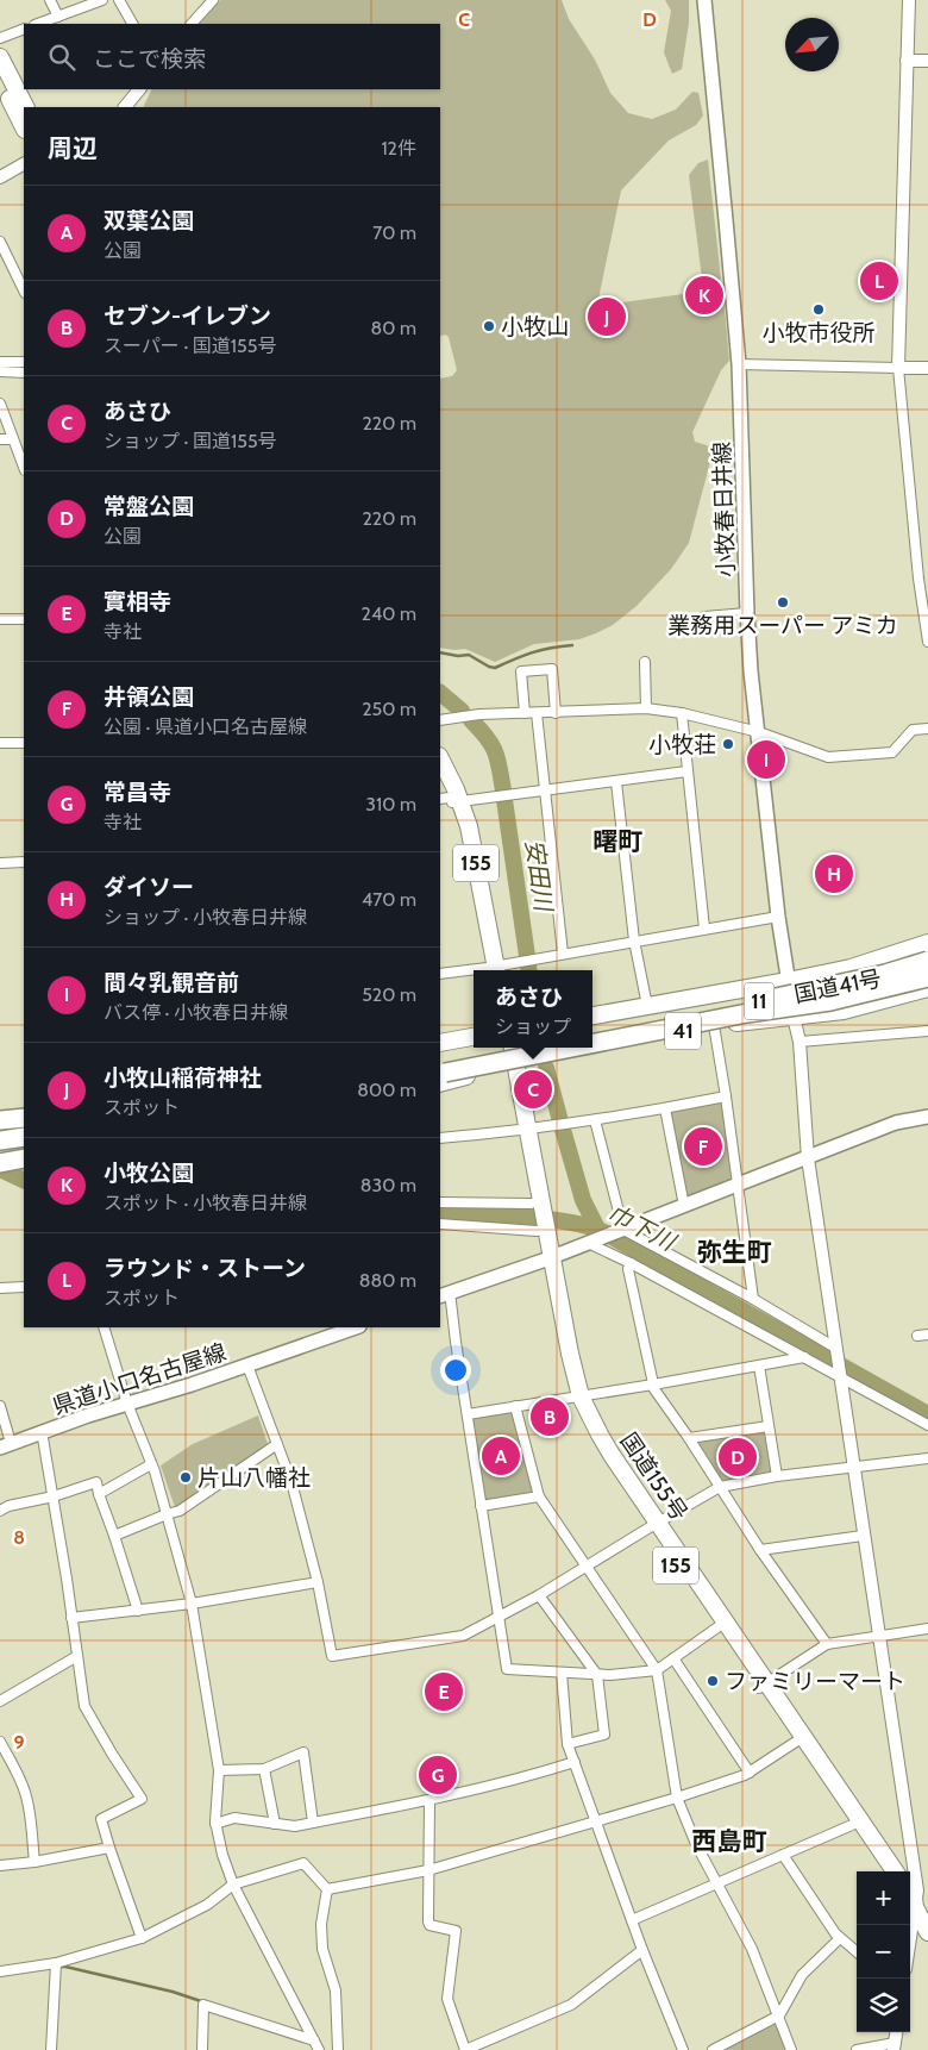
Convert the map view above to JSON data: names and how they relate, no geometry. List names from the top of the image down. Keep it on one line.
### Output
{"streets":{"highway":["155","国道41号","11","41","国道155号"],"main road":["小牧春日井線","県道小口名古屋線"]},"crossings":[["小牧春日井線","国道41号"],["国道41号","11"],["国道41号","国道155号"]],"districts":["曙町","弥生町","西島町"],"water":["安田川","巾下川"],"places":["小牧市役所","小牧山","業務用スーパー アミカ","小牧荘","片山八幡社","ファミリーマート"],"north":"bottom left","page":{"search":"ここで検索","heading":["周辺","12件"],"list":[{"mark":"A","name":"双葉公園","note":"公園","value":"70 m"},{"mark":"B","name":"セブン-イレブン","note":"スーパー · 国道155号","value":"80 m"},{"mark":"C","name":"あさひ","note":"ショップ · 国道155号","value":"220 m"},{"mark":"D","name":"常盤公園","note":"公園","value":"220 m"},{"mark":"E","name":"實相寺","note":"寺社","value":"240 m"},{"mark":"F","name":"井領公園","note":"公園 · 県道小口名古屋線","value":"250 m"},{"mark":"G","name":"常昌寺","note":"寺社","value":"310 m"},{"mark":"H","name":"ダイソー","note":"ショップ · 小牧春日井線","value":"470 m"},{"mark":"I","name":"間々乳観音前","note":"バス停 · 小牧春日井線","value":"520 m"},{"mark":"J","name":"小牧山稲荷神社","note":"スポット","value":"800 m"},{"mark":"K","name":"小牧公園","note":"スポット · 小牧春日井線","value":"830 m"},{"mark":"L","name":"ラウンド・ストーン","note":"スポット","value":"880 m"}],"pins":["L","K","J","I","H","C","F","B","A","D","E","G"],"popup":["あさひ","ショップ"],"map_buttons":["+","−"]},"grid":{"columns":["C","D"],"rows":["8","9"]}}
